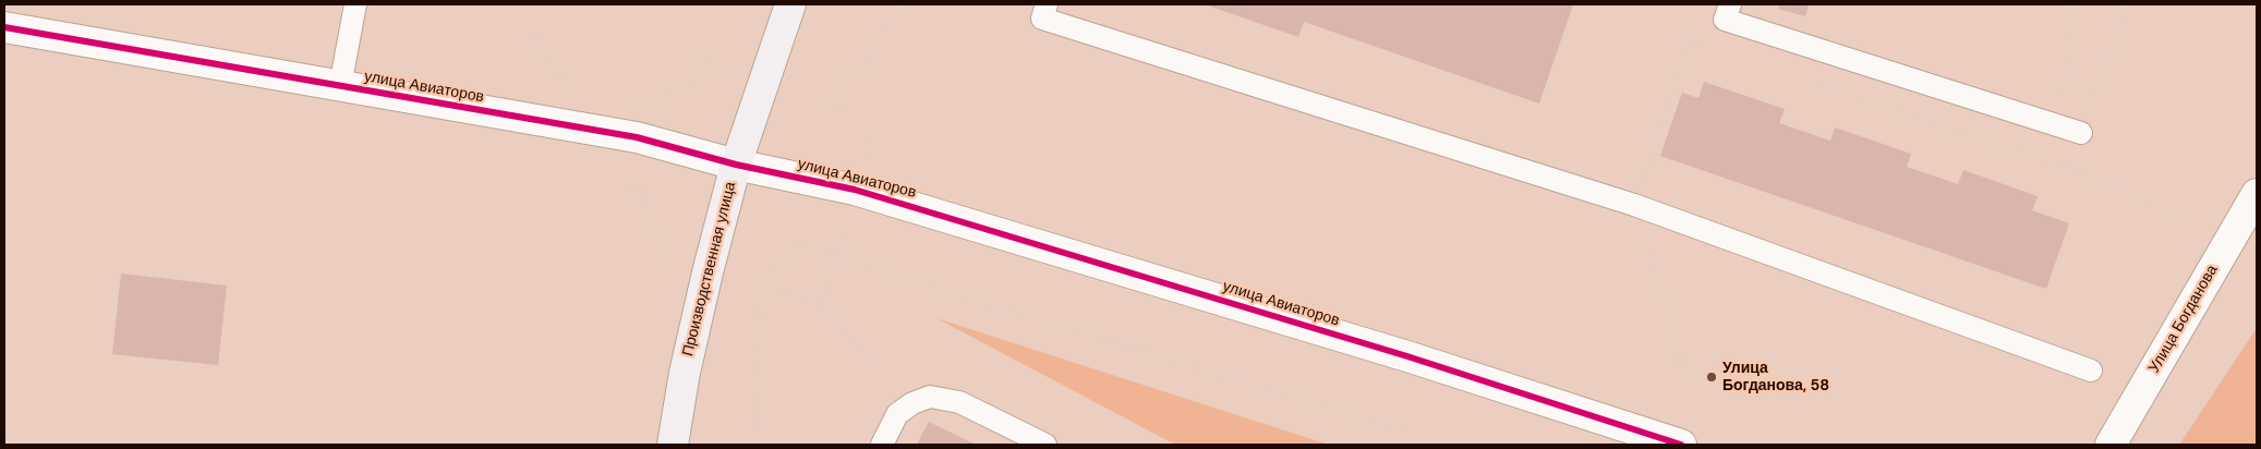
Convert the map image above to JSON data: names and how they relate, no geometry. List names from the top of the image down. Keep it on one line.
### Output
{"streets":{"main road":["Производственная улица"],"street":["улица Авиаторов","Улица Богданова"]},"crossings":[["улица Авиаторов","Производственная улица"]],"places":["Улица Богданова, 58"]}
